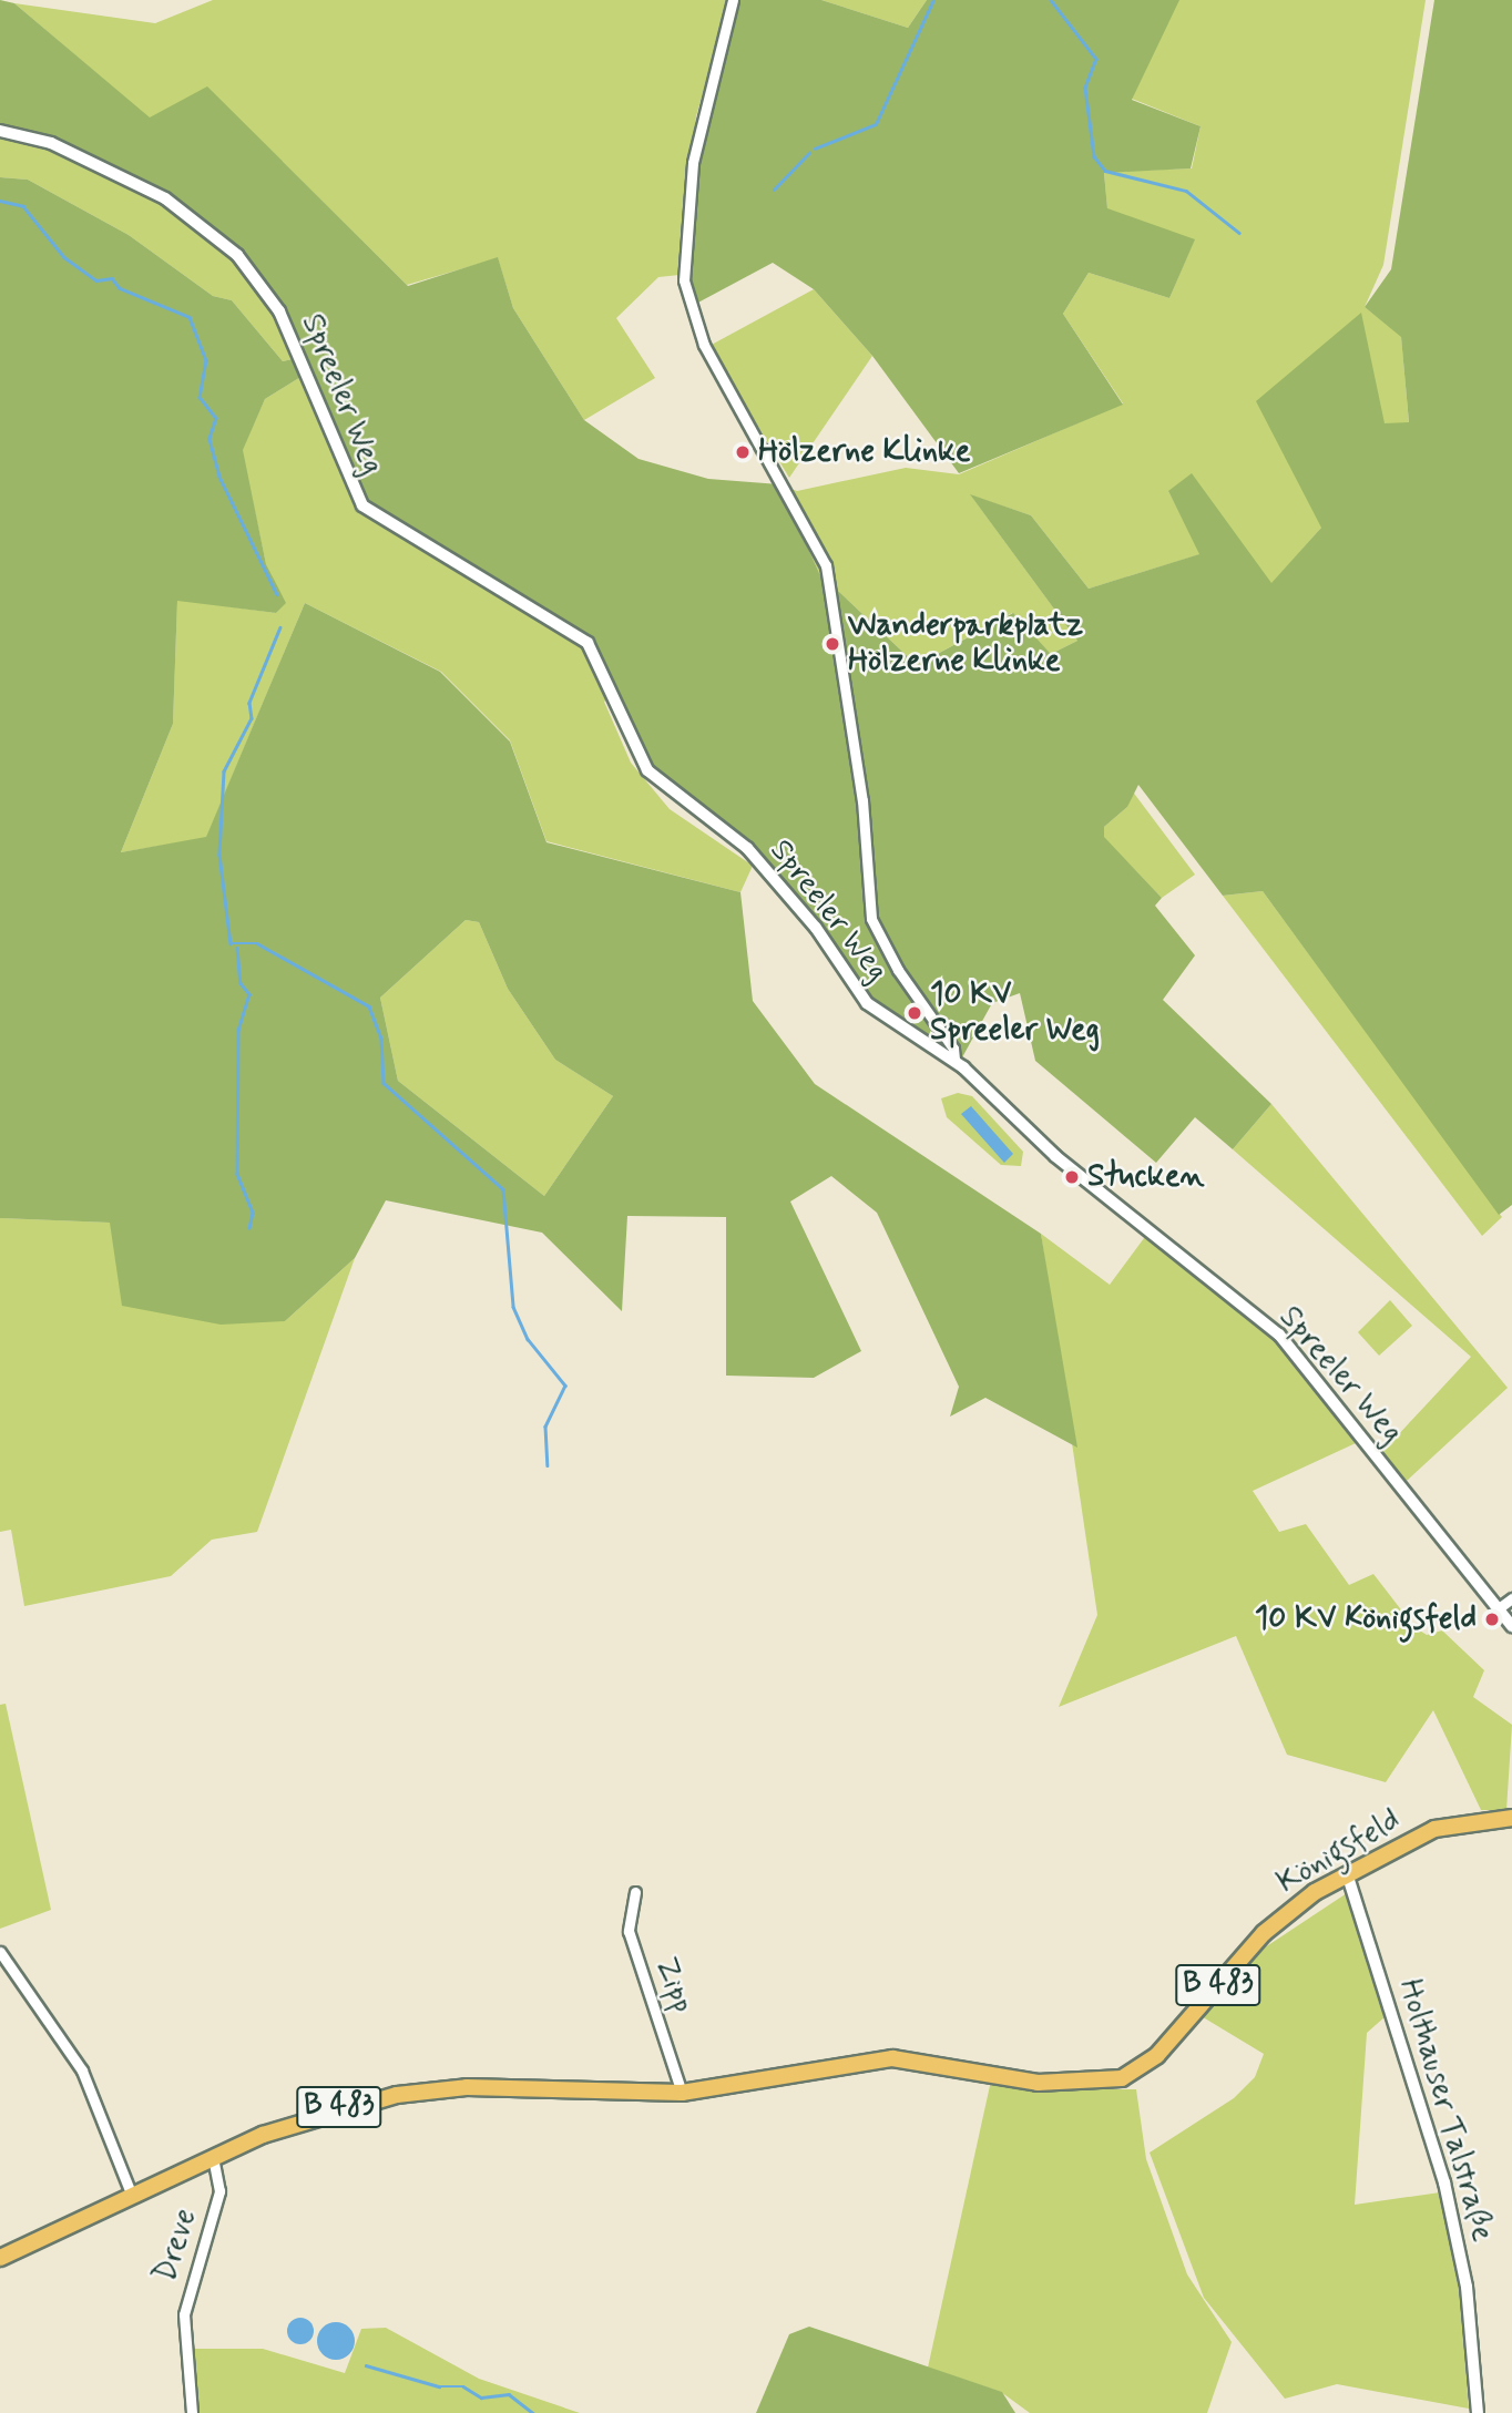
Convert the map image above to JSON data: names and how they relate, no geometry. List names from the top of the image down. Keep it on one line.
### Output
{"streets":{"main road":["Königsfeld","B 483"],"street":["Spreeler Weg","Zipp","Holthauser Talstraße","Dreve"]},"crossings":[["Königsfeld","Zipp"],["Königsfeld","B 483"],["Königsfeld","Holthauser Talstraße"],["Zipp","B 483"],["B 483","Dreve"]],"places":["Hölzerne Klinke","Wanderparkplatz Hölzerne Klinke","10 KV Spreeler Weg","Stucken","10 KV Königsfeld"]}
